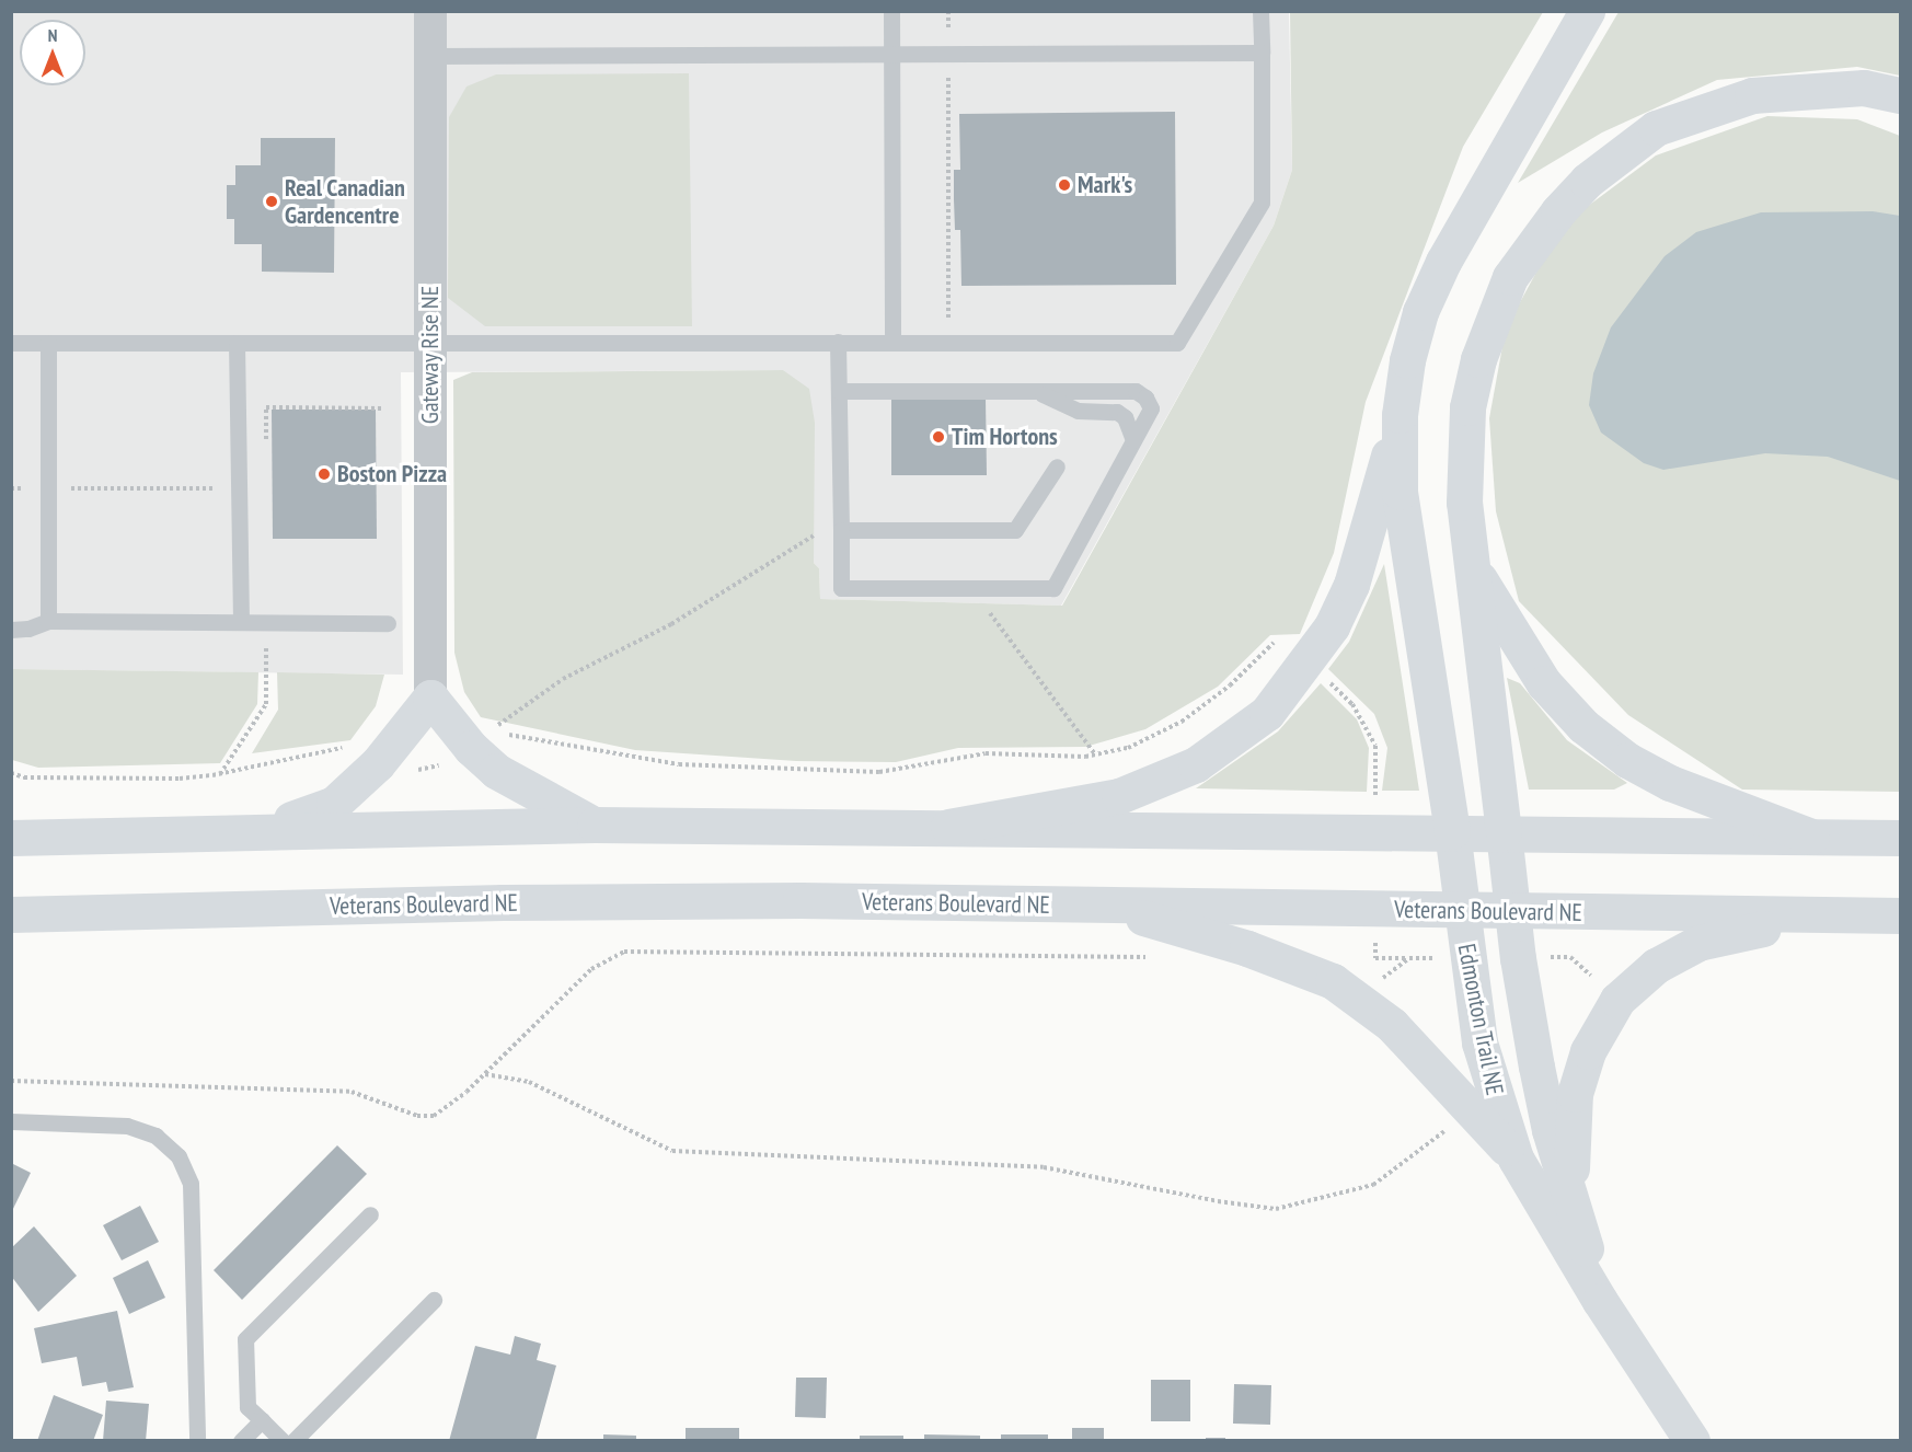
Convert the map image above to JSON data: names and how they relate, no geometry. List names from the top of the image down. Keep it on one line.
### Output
{"streets":{"main road":["Veterans Boulevard NE","Edmonton Trail NE"],"street":["Gateway Rise NE"]},"crossings":[["Veterans Boulevard NE","Edmonton Trail NE"]],"places":["Mark's","Real Canadian Gardencentre","Tim Hortons","Boston Pizza"],"north":"top"}
